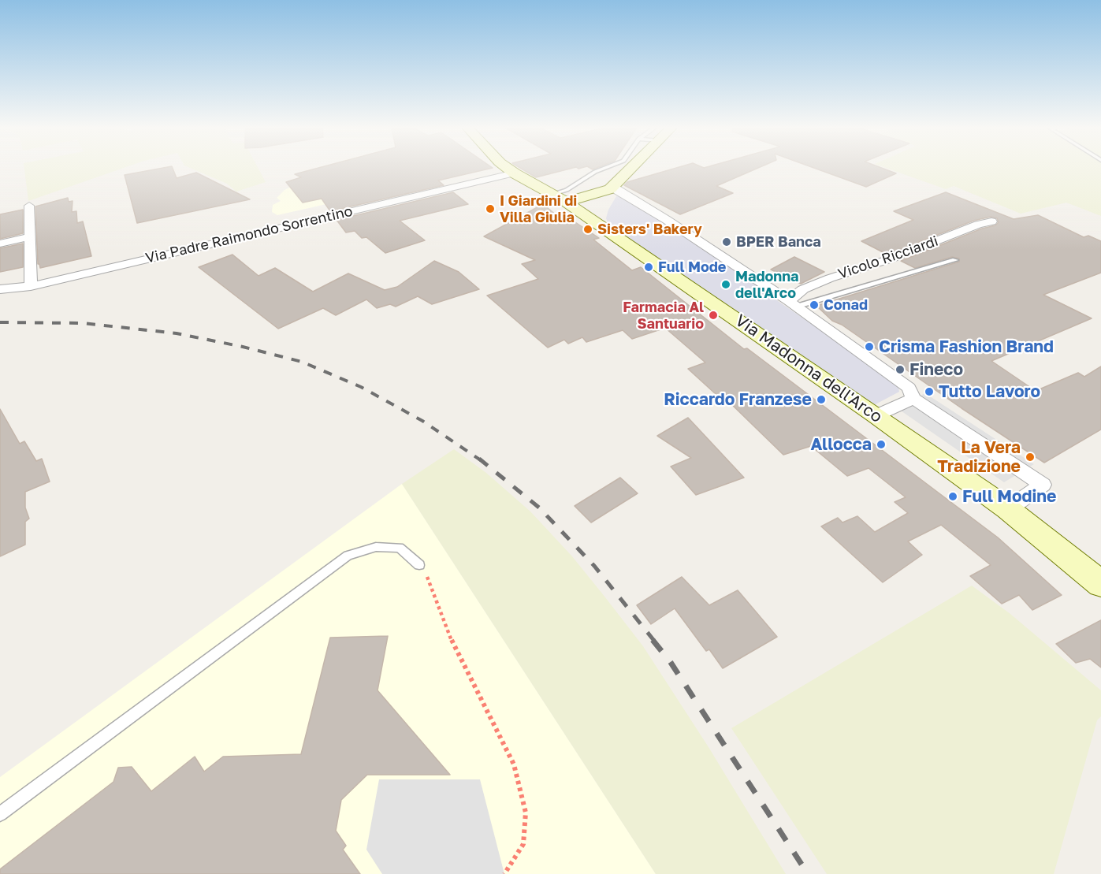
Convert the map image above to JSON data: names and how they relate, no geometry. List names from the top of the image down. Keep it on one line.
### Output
{"streets":{"main road":["Via Madonna dell'Arco"],"street":["Via Padre Raimondo Sorrentino","Vicolo Ricciardi"]},"crossings":[["Via Padre Raimondo Sorrentino","Via Madonna dell'Arco"]],"places":["I Giardini di Villa Giulia","Sisters' Bakery","BPER Banca","Full Mode","Madonna dell'Arco","Conad","Farmacia Al Santuario","Crisma Fashion Brand","Fineco","Tutto Lavoro","Riccardo Franzese","Allocca","La Vera Tradizione","Full Modine"]}
